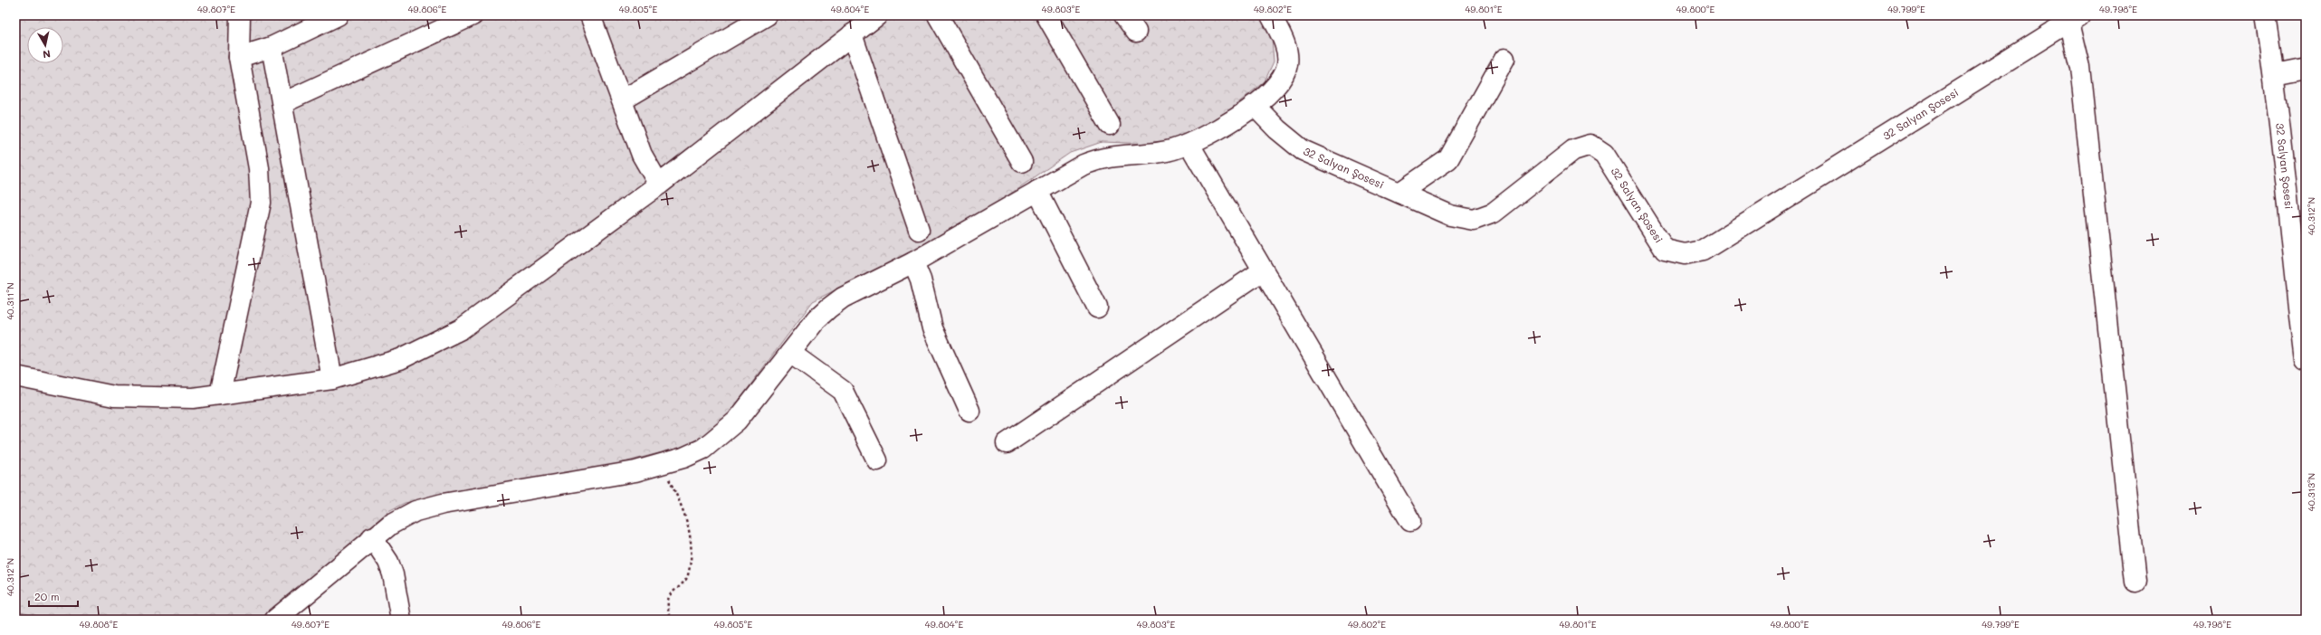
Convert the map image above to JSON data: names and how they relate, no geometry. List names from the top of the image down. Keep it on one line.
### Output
{"streets":{"street":["32 Salyan Şosesi"]},"scale_bar":"20 m","north":"bottom","coordinates":["49.807°E","49.806°E","49.805°E","49.804°E","49.803°E","49.802°E","49.801°E","49.800°E","49.799°E","49.798°E","40.312°N","40.311°N","40.313°N","49.808°E"]}
